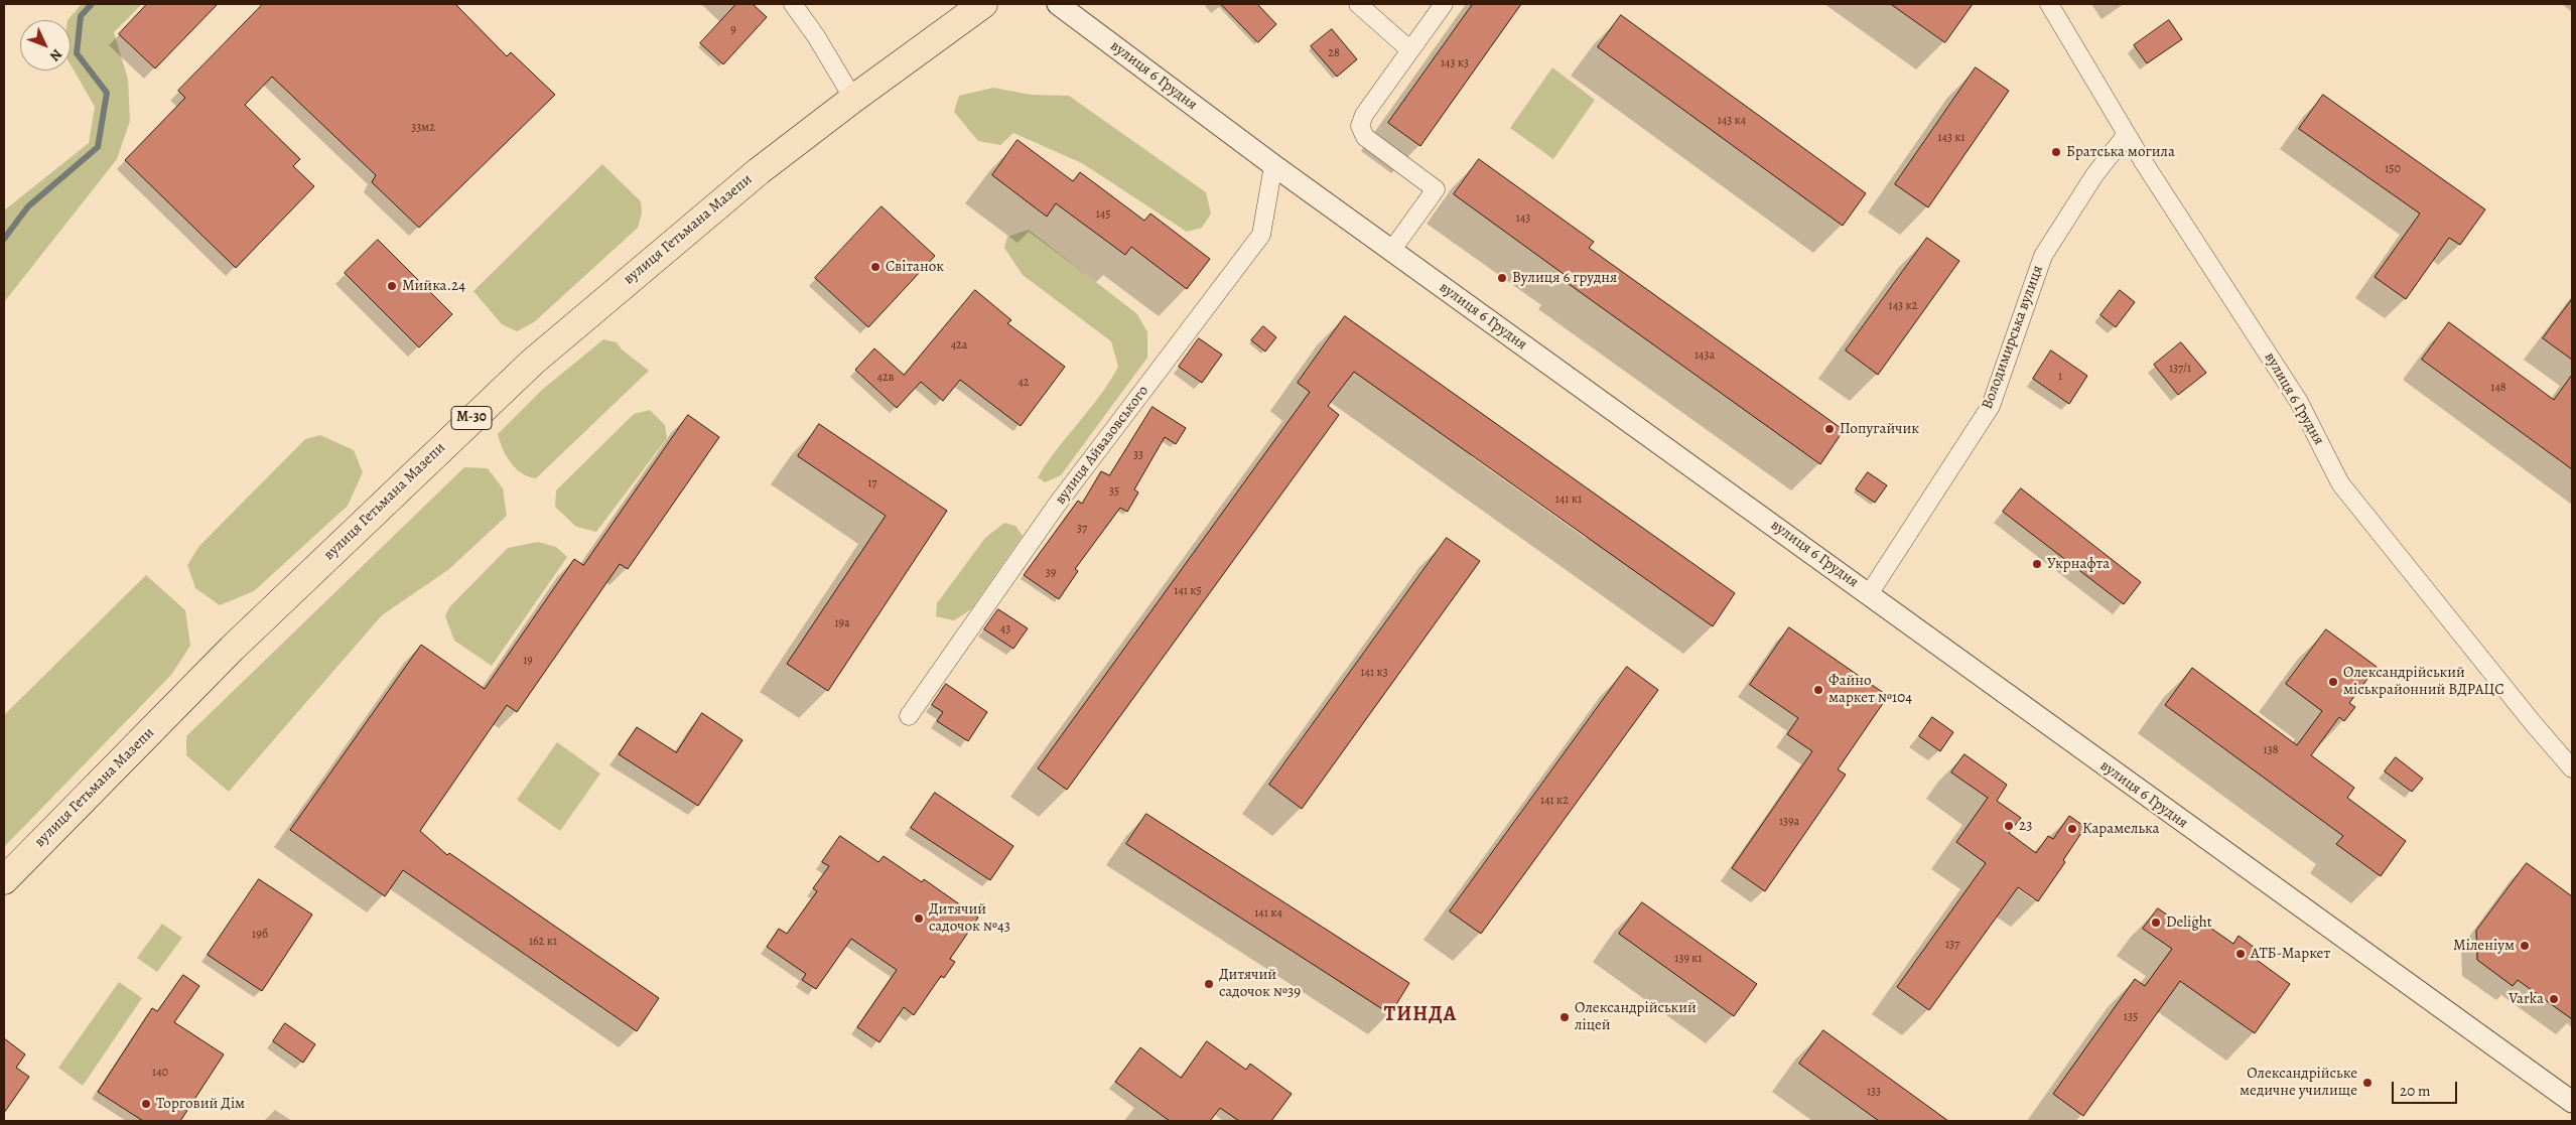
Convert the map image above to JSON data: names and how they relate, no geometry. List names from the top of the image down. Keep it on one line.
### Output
{"streets":{"highway":["вулиця Гетьмана Мазепи","М-30"],"street":["вулиця 6 Грудня","Володимирська вулиця","вулиця Айвазовського"]},"crossings":[["вулиця 6 Грудня","Володимирська вулиця"],["вулиця 6 Грудня","вулиця Айвазовського"]],"districts":["ТИНДА"],"places":["Братська могила","Світанок","Вулиця 6 грудня","Мийка.24","Попугайчик","Укрнафта","Олександрійський міськрайонний ВДРАЦС","Файно маркет №104","23","Карамелька","Дитячий садочок №43","Delight","Міленіум","АТБ-Маркет","Дитячий садочок №39","Varka","Олександрійський ліцей","Олександрійське медичне училище","Торговий Дім"],"house_numbers":["9","28","143 к3","143 к4","33м2","143 к1","150","145","143","143 к2","42а","143а","137/1","1","42в","42","148","33","17","35","141 к1","37","39","141 к5","19а","43","19","141 к3","138","141 к2","139а","141 к4","19б","162 к1","137","139 к1","135","140","133"],"scale_bar":"20 m","north":"bottom right"}
